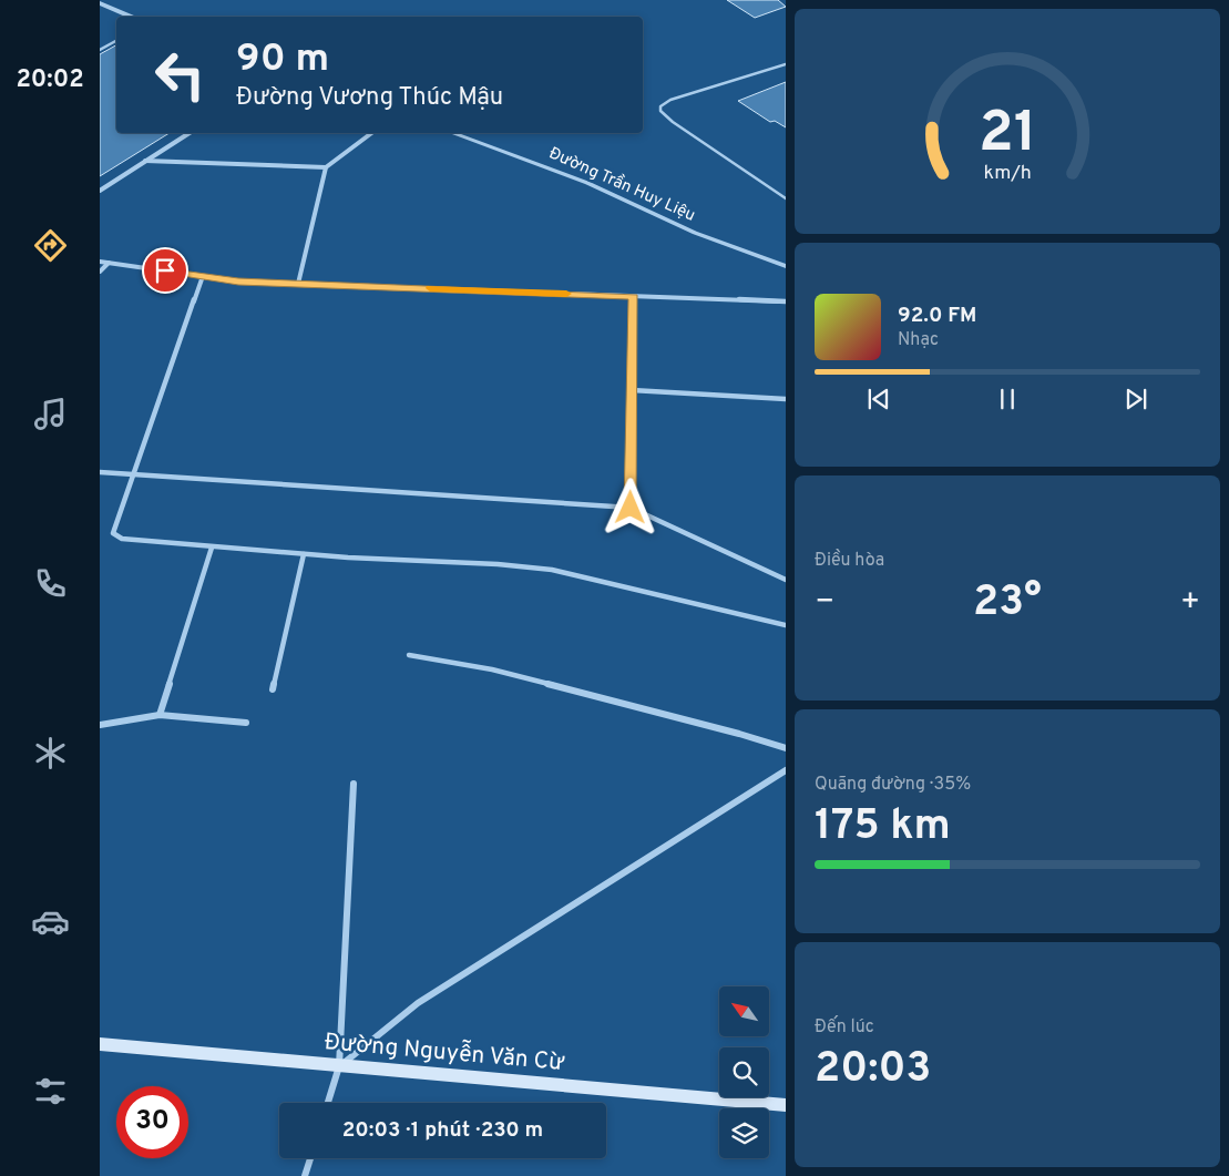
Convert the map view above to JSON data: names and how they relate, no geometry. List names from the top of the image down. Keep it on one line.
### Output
{"streets":{"main road":["Đường Nguyễn Văn Cừ"],"street":["Đường Trần Huy Liệu"]},"north":"top left","page":{"tabs":"20:02","turn":["90 m","Đường Vương Thúc Mậu"],"song":["92.0 FM","Nhạc"],"tile":["Điều hòa",["Quãng đường · 35%","175 km"],["Đến lúc","20:03"]],"heat":["−","23°","+"],"limit":"30","trip":"20:03 · 1 phút · 230 m","gauge":["21","km/h"]}}
